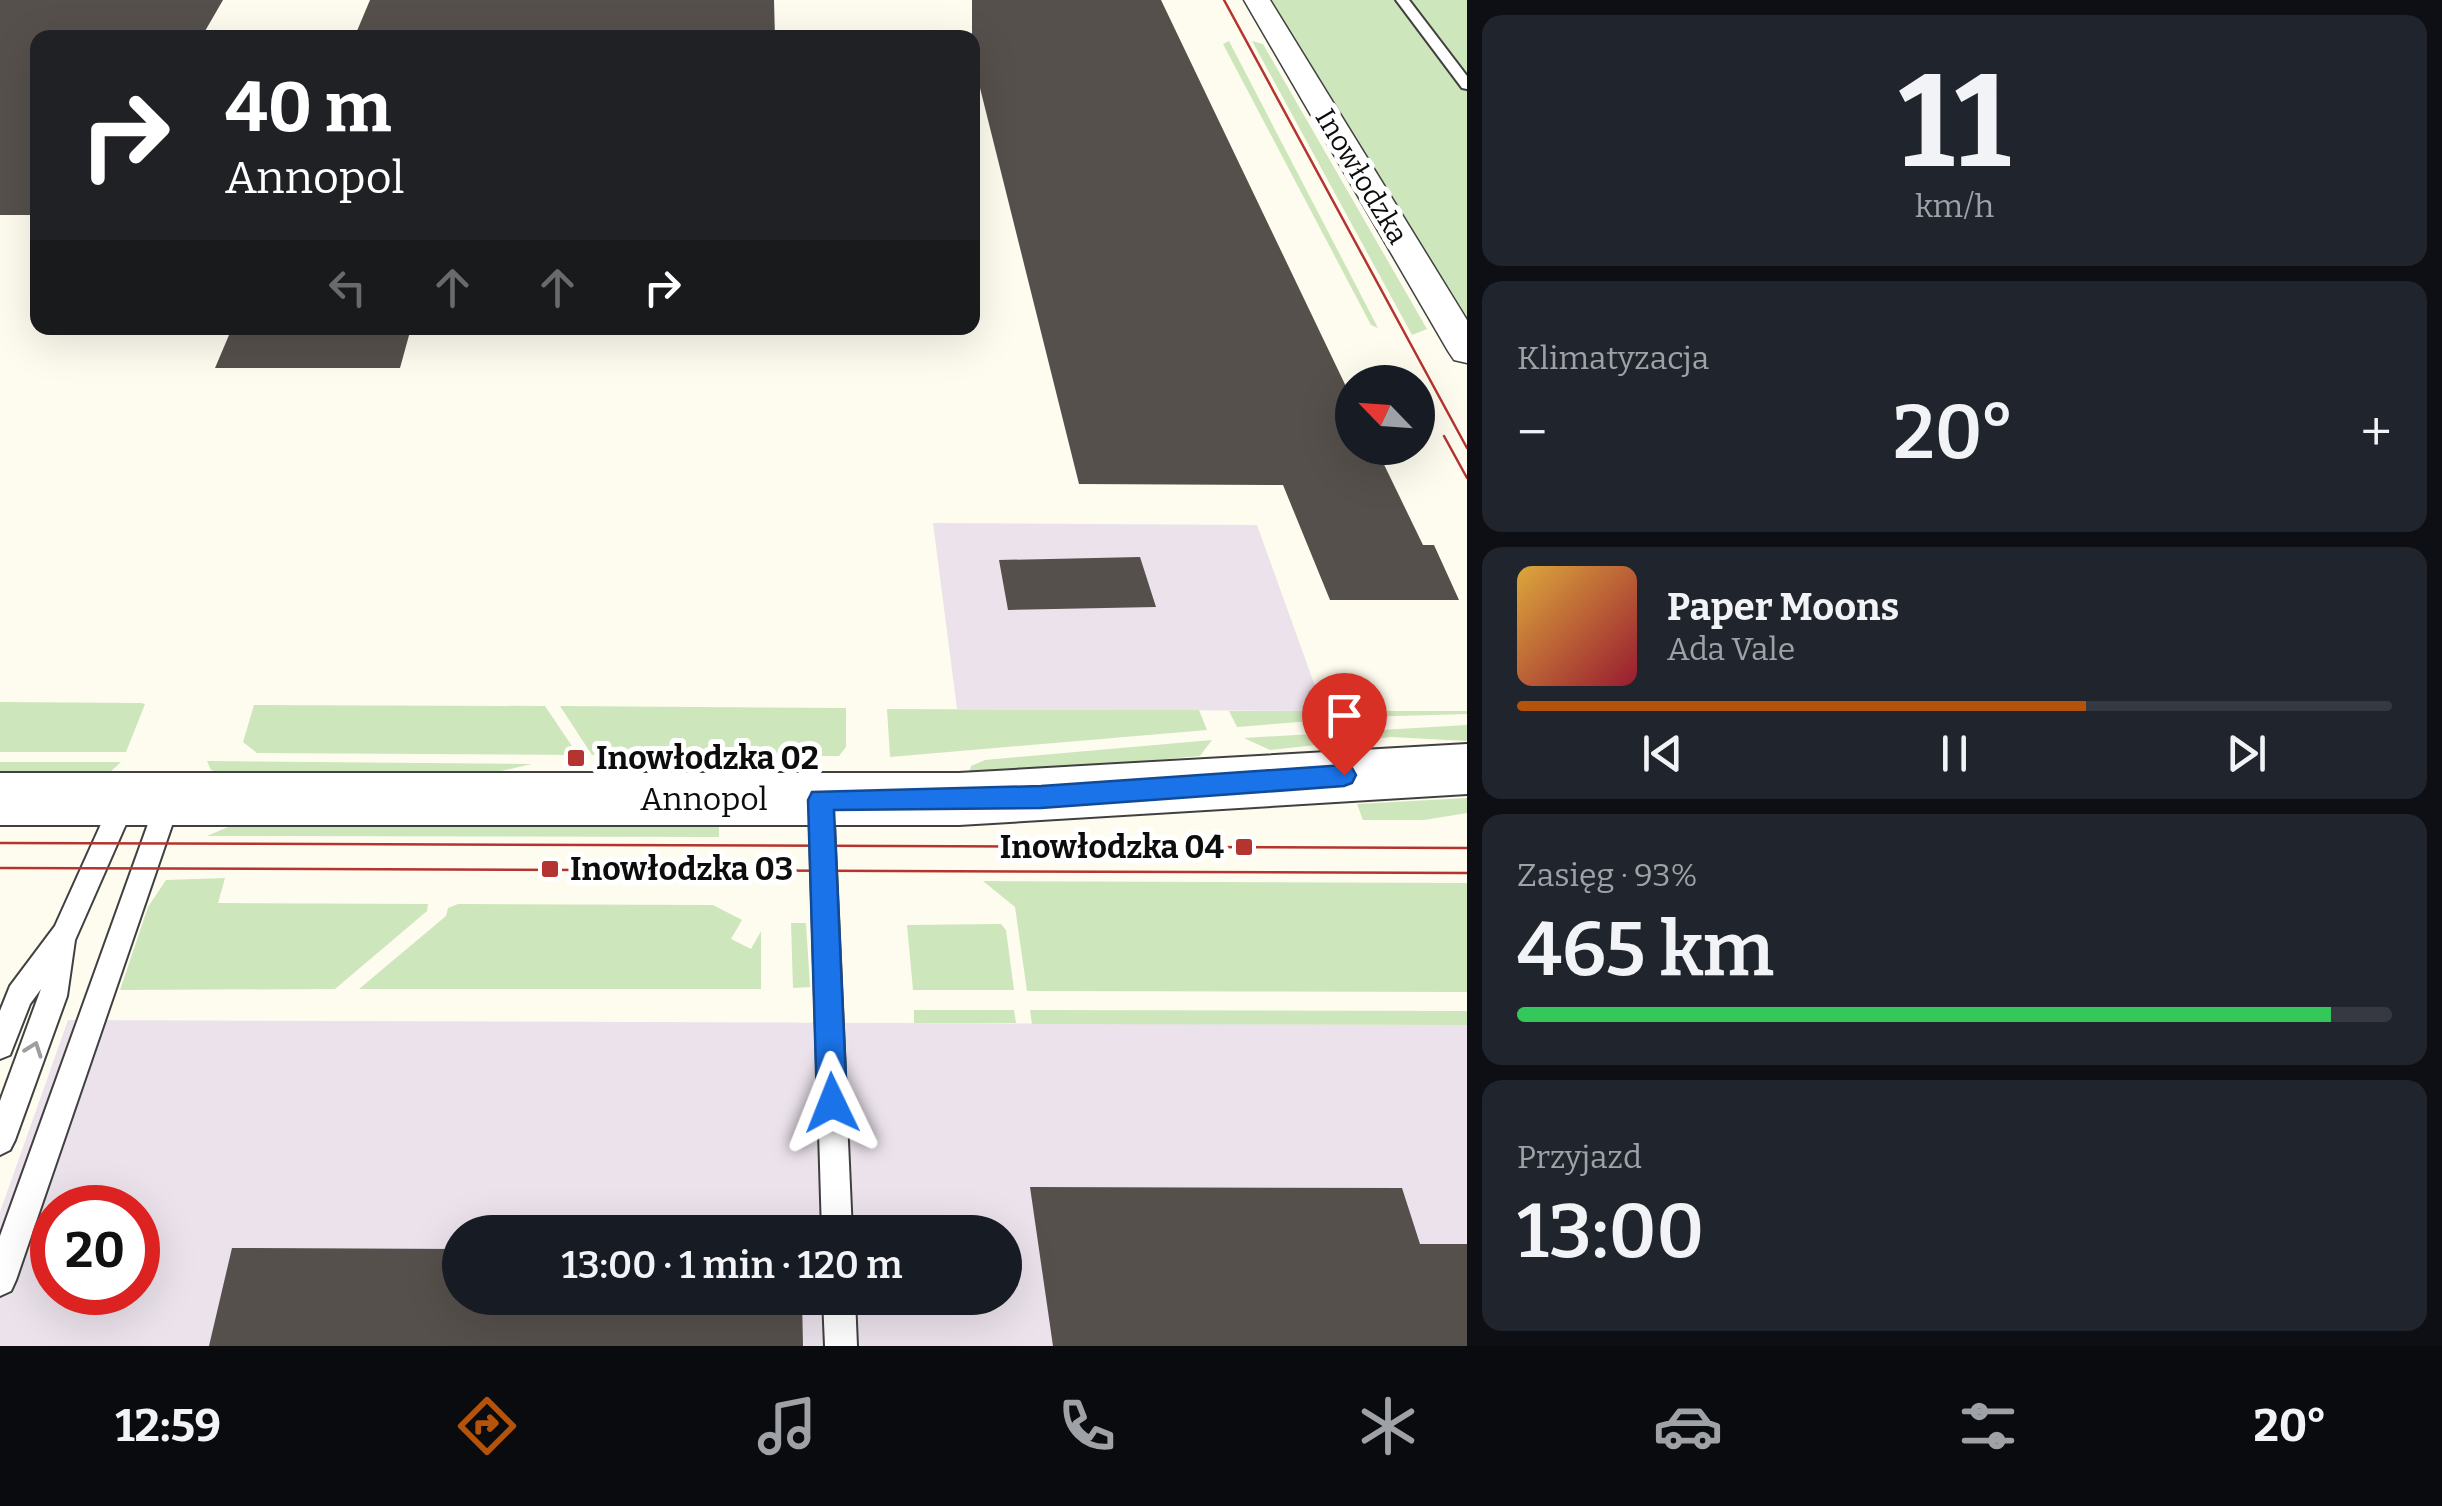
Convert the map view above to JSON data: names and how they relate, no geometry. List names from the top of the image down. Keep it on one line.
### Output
{"streets":{"street":["Inowłodzka","Annopol"]},"places":{"transit":["Inowłodzka 02","Inowłodzka 04","Inowłodzka 03"]},"north":"top left","page":{"tile":[["11","km/h"],"Klimatyzacja",["Zasięg · 93%","465 km"],["Przyjazd","13:00"]],"turn":["40 m","Annopol"],"heat":["−","20°","+"],"song":["Paper Moons","Ada Vale"],"limit":"20","trip":"13:00 · 1 min · 120 m","tabs":["12:59","20°"]}}
